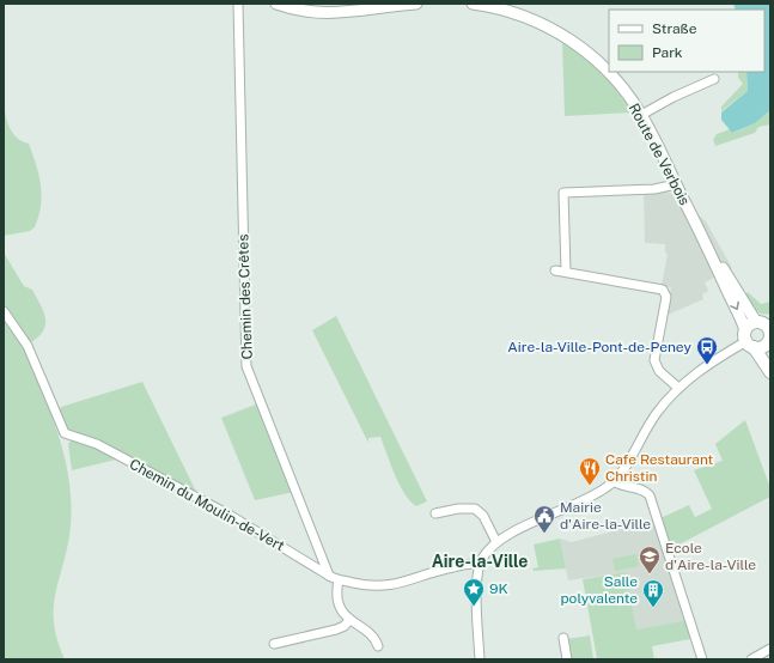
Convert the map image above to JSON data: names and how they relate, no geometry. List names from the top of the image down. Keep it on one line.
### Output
{"streets":{"street":["Route de Verbois","Chemin des Crêtes","Chemin du Moulin-de-Vert"]},"crossings":[["Chemin des Crêtes","Chemin du Moulin-de-Vert"]],"districts":["Aire-la-Ville"],"places":{"bus stop":["Aire-la-Ville-Pont-de-Peney"],"restaurant":["Cafe Restaurant Christin"],"public building":["Mairie d'Aire-la-Ville"],"school or university":["Ecole d'Aire-la-Ville"],"place":["9K"],"building":["Salle polyvalente"]},"legend":["Straße","Park"]}
